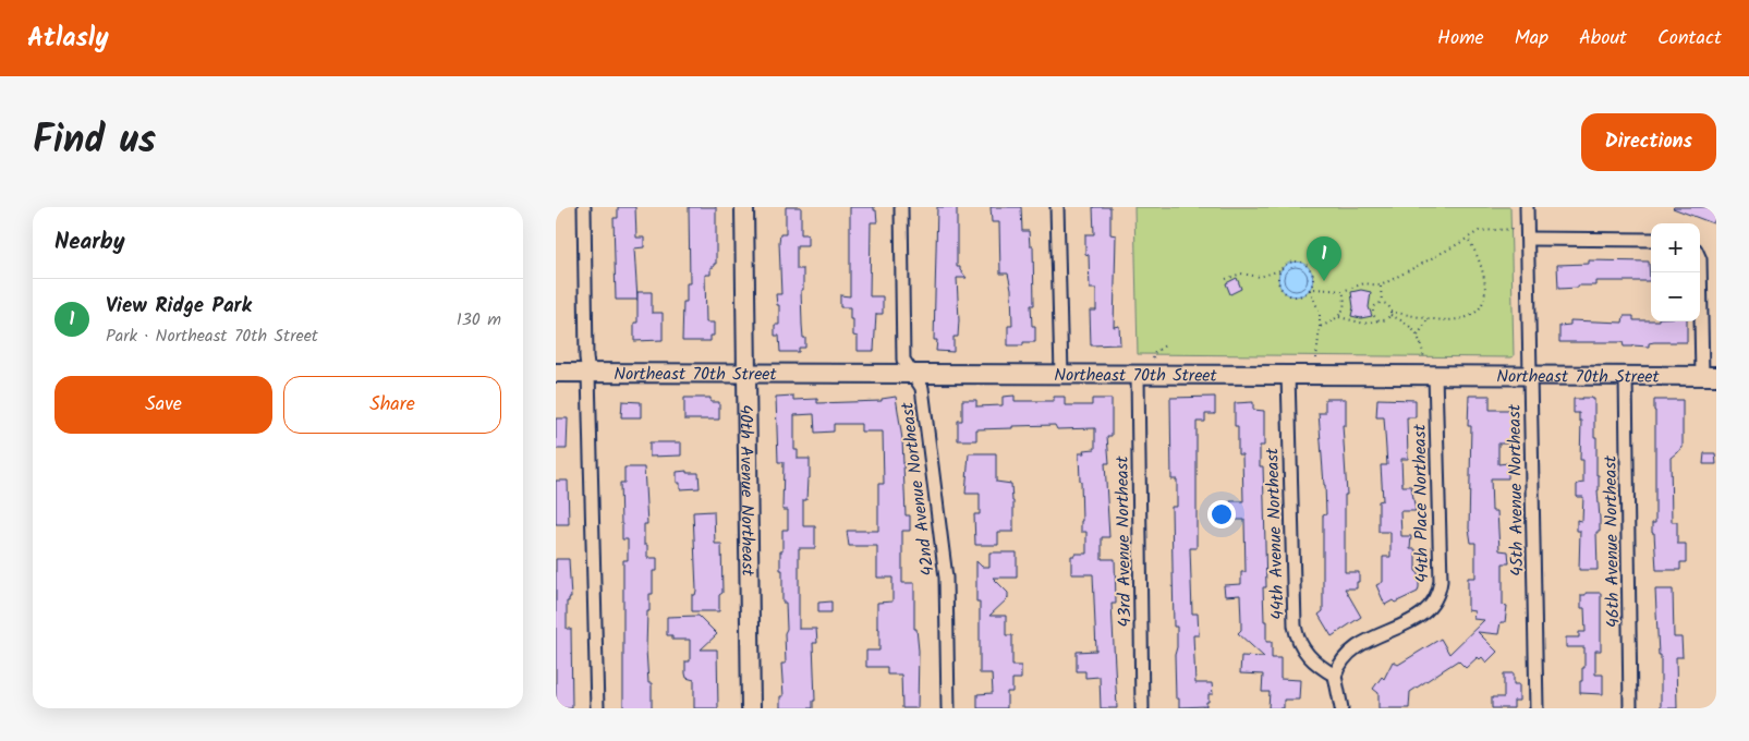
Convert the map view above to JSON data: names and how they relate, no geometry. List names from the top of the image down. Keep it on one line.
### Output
{"streets":{"street":["Northeast 70th Street","42nd Avenue Northeast","40th Avenue Northeast","45th Avenue Northeast","44th Place Northeast","44th Avenue Northeast","43rd Avenue Northeast","46th Avenue Northeast"]},"crossings":[["Northeast 70th Street","42nd Avenue Northeast"],["Northeast 70th Street","40th Avenue Northeast"],["Northeast 70th Street","45th Avenue Northeast"],["Northeast 70th Street","44th Place Northeast"],["Northeast 70th Street","44th Avenue Northeast"],["Northeast 70th Street","43rd Avenue Northeast"],["Northeast 70th Street","46th Avenue Northeast"],["44th Place Northeast","44th Avenue Northeast"]],"page":{"header":"Atlasly","nav":["Home","Map","About","Contact"],"title":"Find us","buttons":["Directions",["Save","Share"]],"heading":"Nearby","map_buttons":["+","−"],"pins":"1","list":[{"mark":"1","name":"View Ridge Park","note":"Park · Northeast 70th Street","value":"130 m"}]}}
